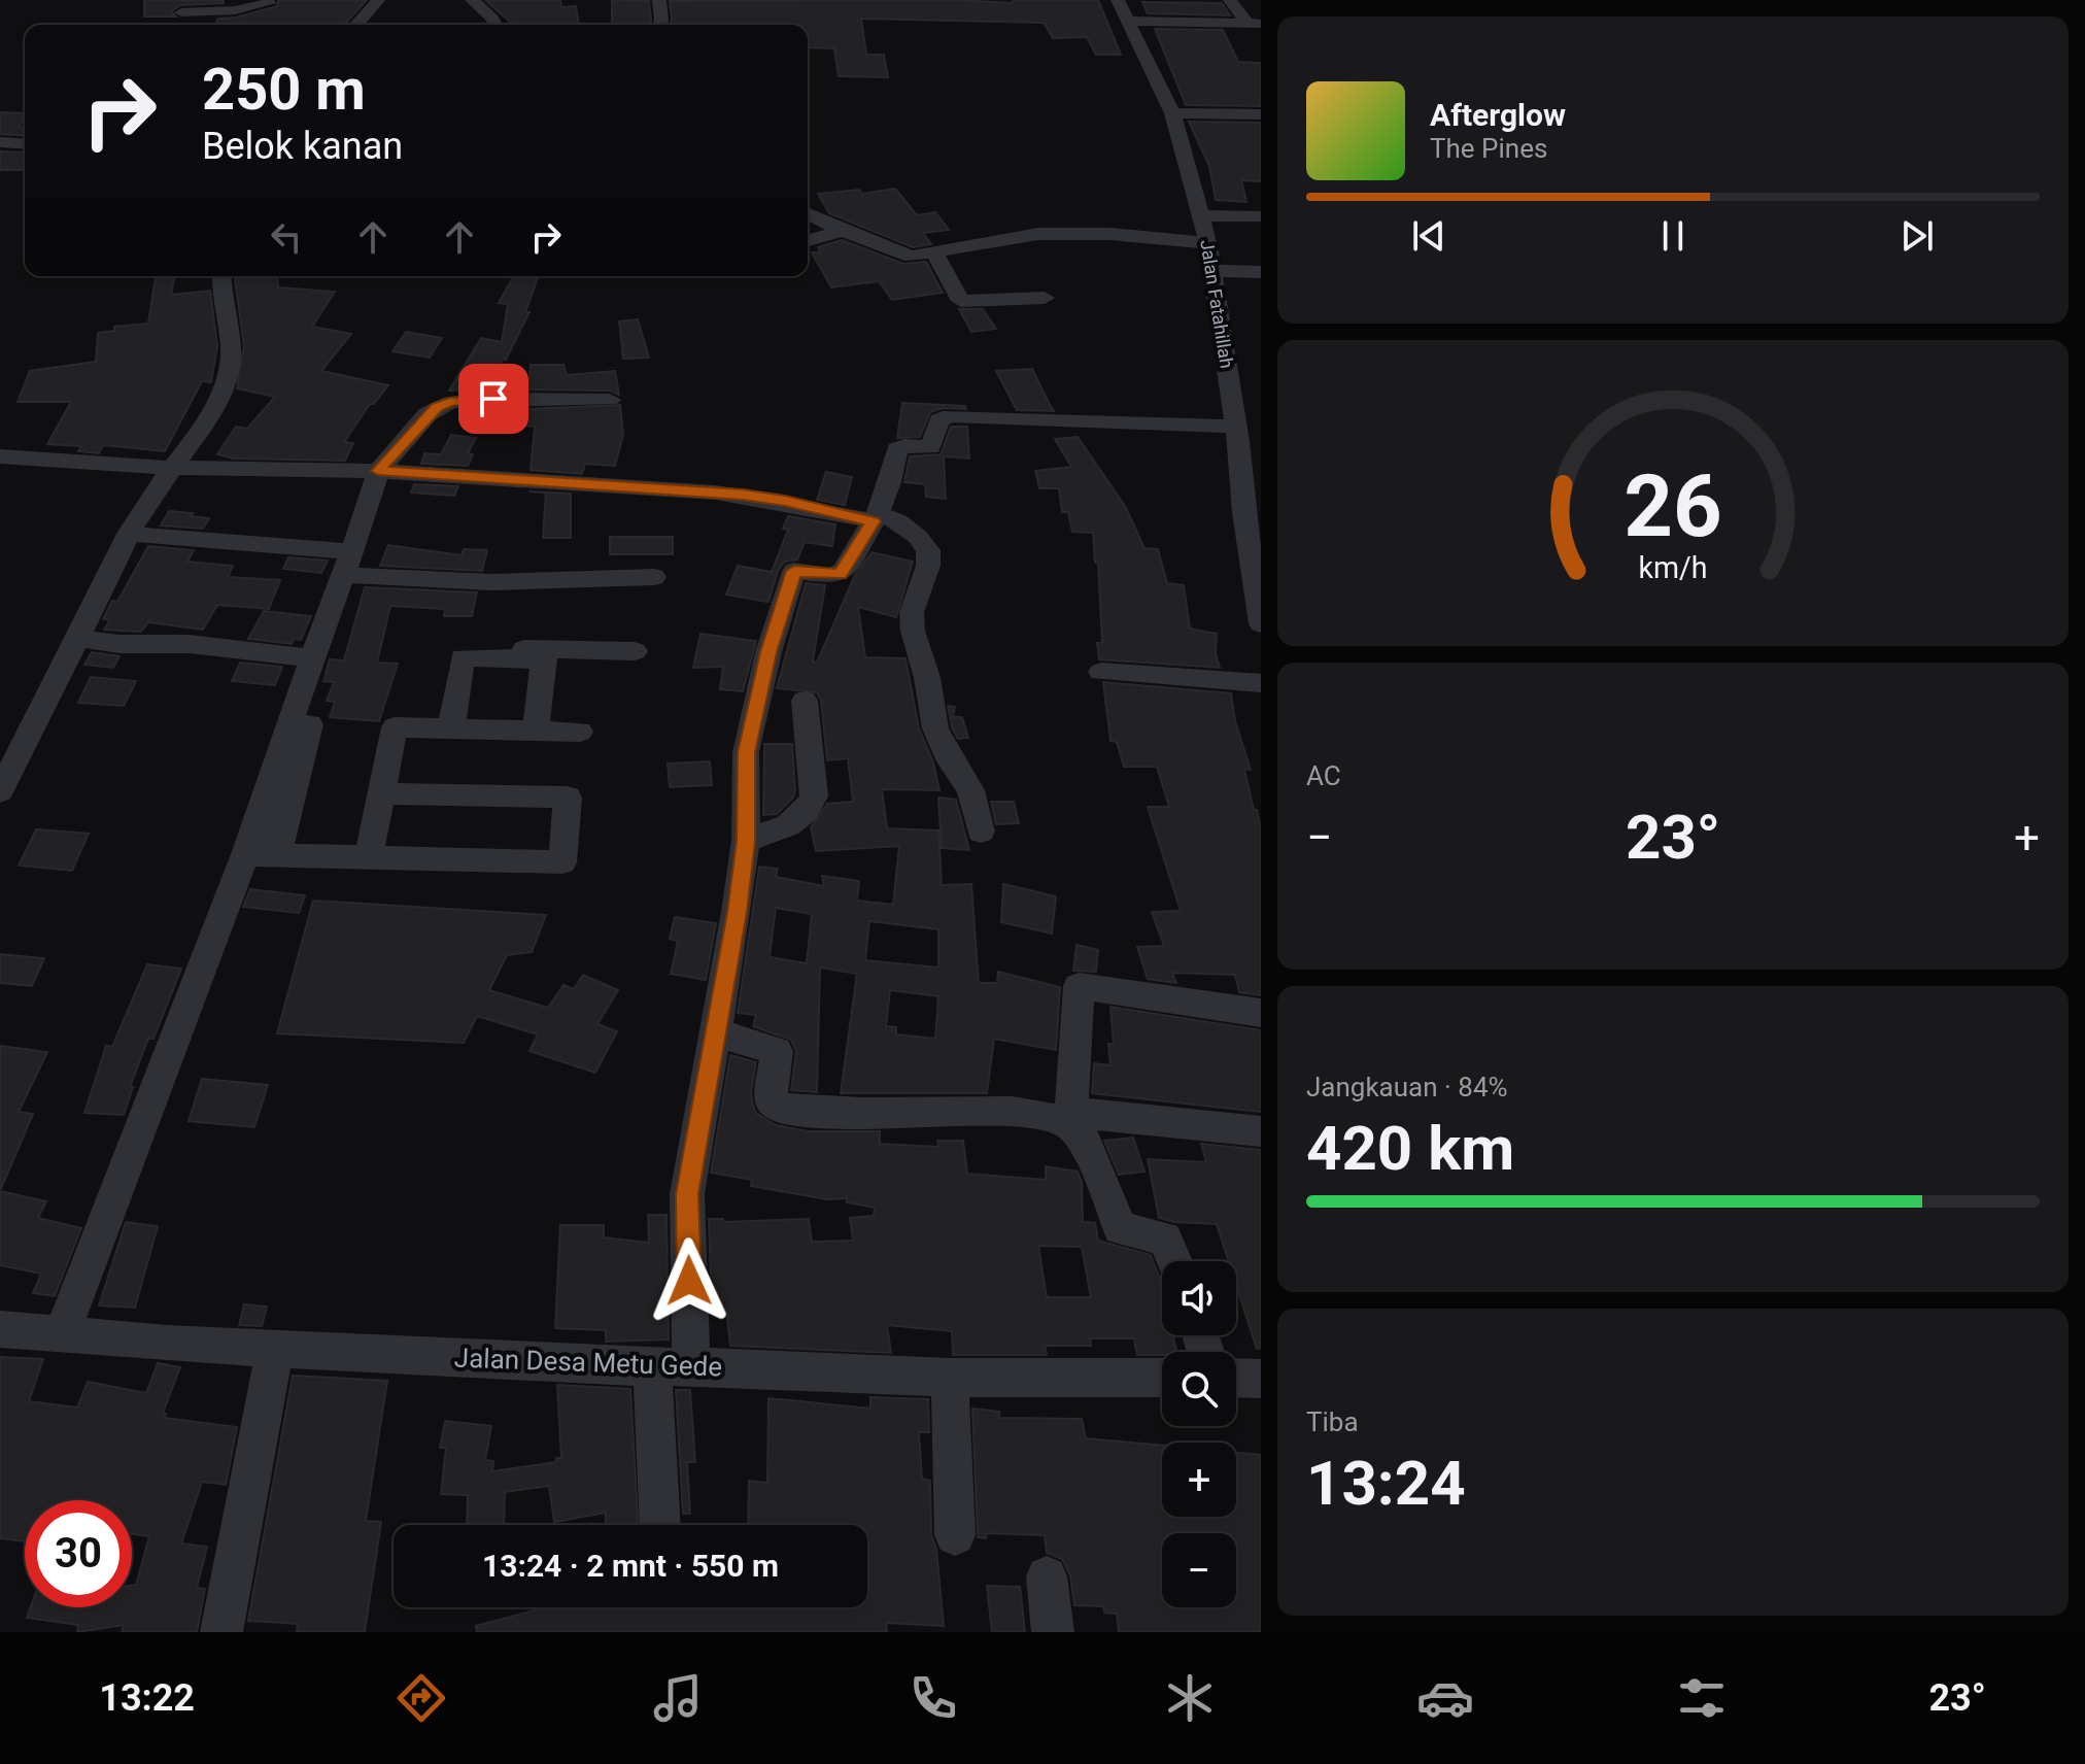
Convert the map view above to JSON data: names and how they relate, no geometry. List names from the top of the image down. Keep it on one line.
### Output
{"streets":{"street":["Jalan Fatahillah","Jalan Desa Metu Gede"]},"page":{"turn":["250 m","Belok kanan"],"song":["Afterglow","The Pines"],"tile":["AC",["Jangkauan · 84%","420 km"],["Tiba","13:24"]],"heat":["−","23°","+"],"map_buttons":["+","−"],"limit":"30","trip":"13:24 · 2 mnt · 550 m","tabs":["13:22","23°"],"gauge":["26","km/h"]}}
